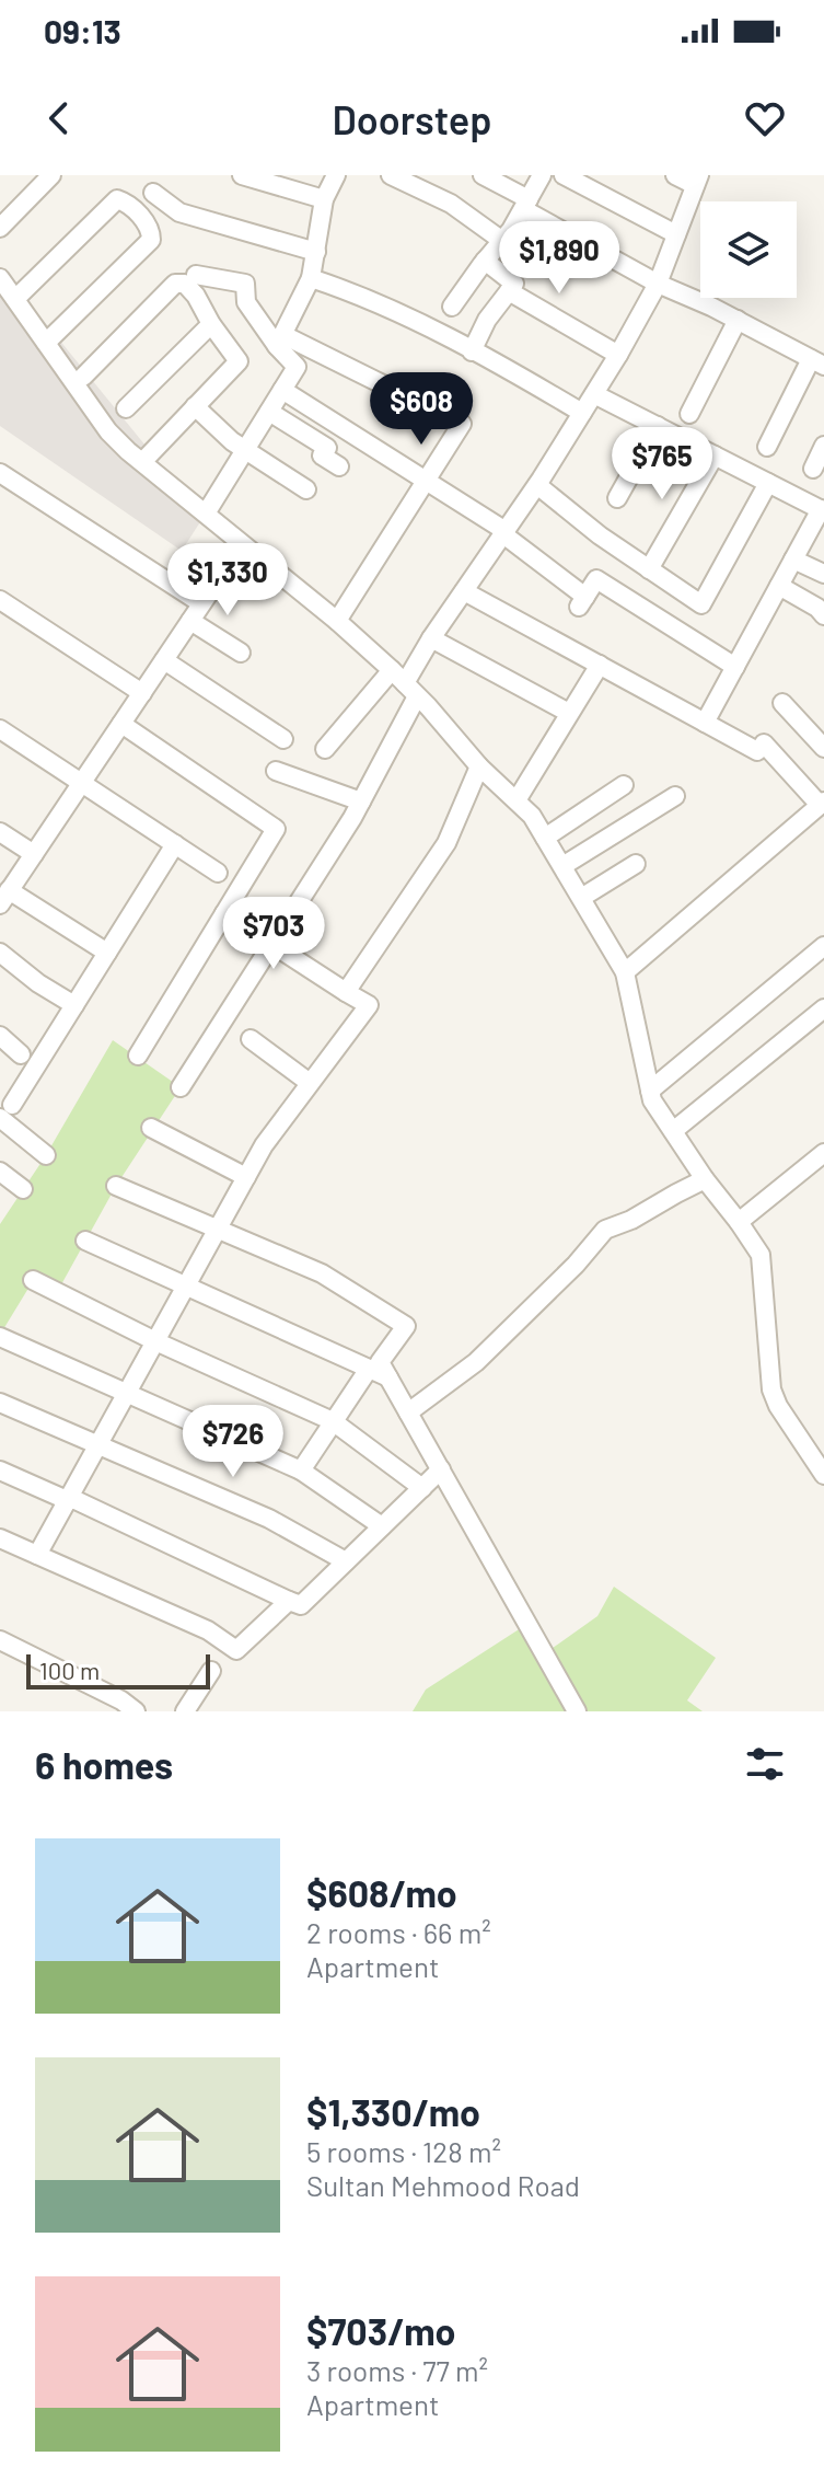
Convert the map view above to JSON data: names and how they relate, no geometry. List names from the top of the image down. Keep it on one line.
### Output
{"scale_bar":"100 m","page":{"status":"09:13","header":"Doorstep","price":["$1,890","$608","$765","$1,330","$703","$726"],"scale":"100 m","heading":"6 homes","list":[{"name":"$608/mo","note":"2 rooms · 66 m² · Apartment"},{"name":"$1,330/mo","note":"5 rooms · 128 m² · Sultan Mehmood Road"},{"name":"$703/mo","note":"3 rooms · 77 m² · Apartment"}]}}
